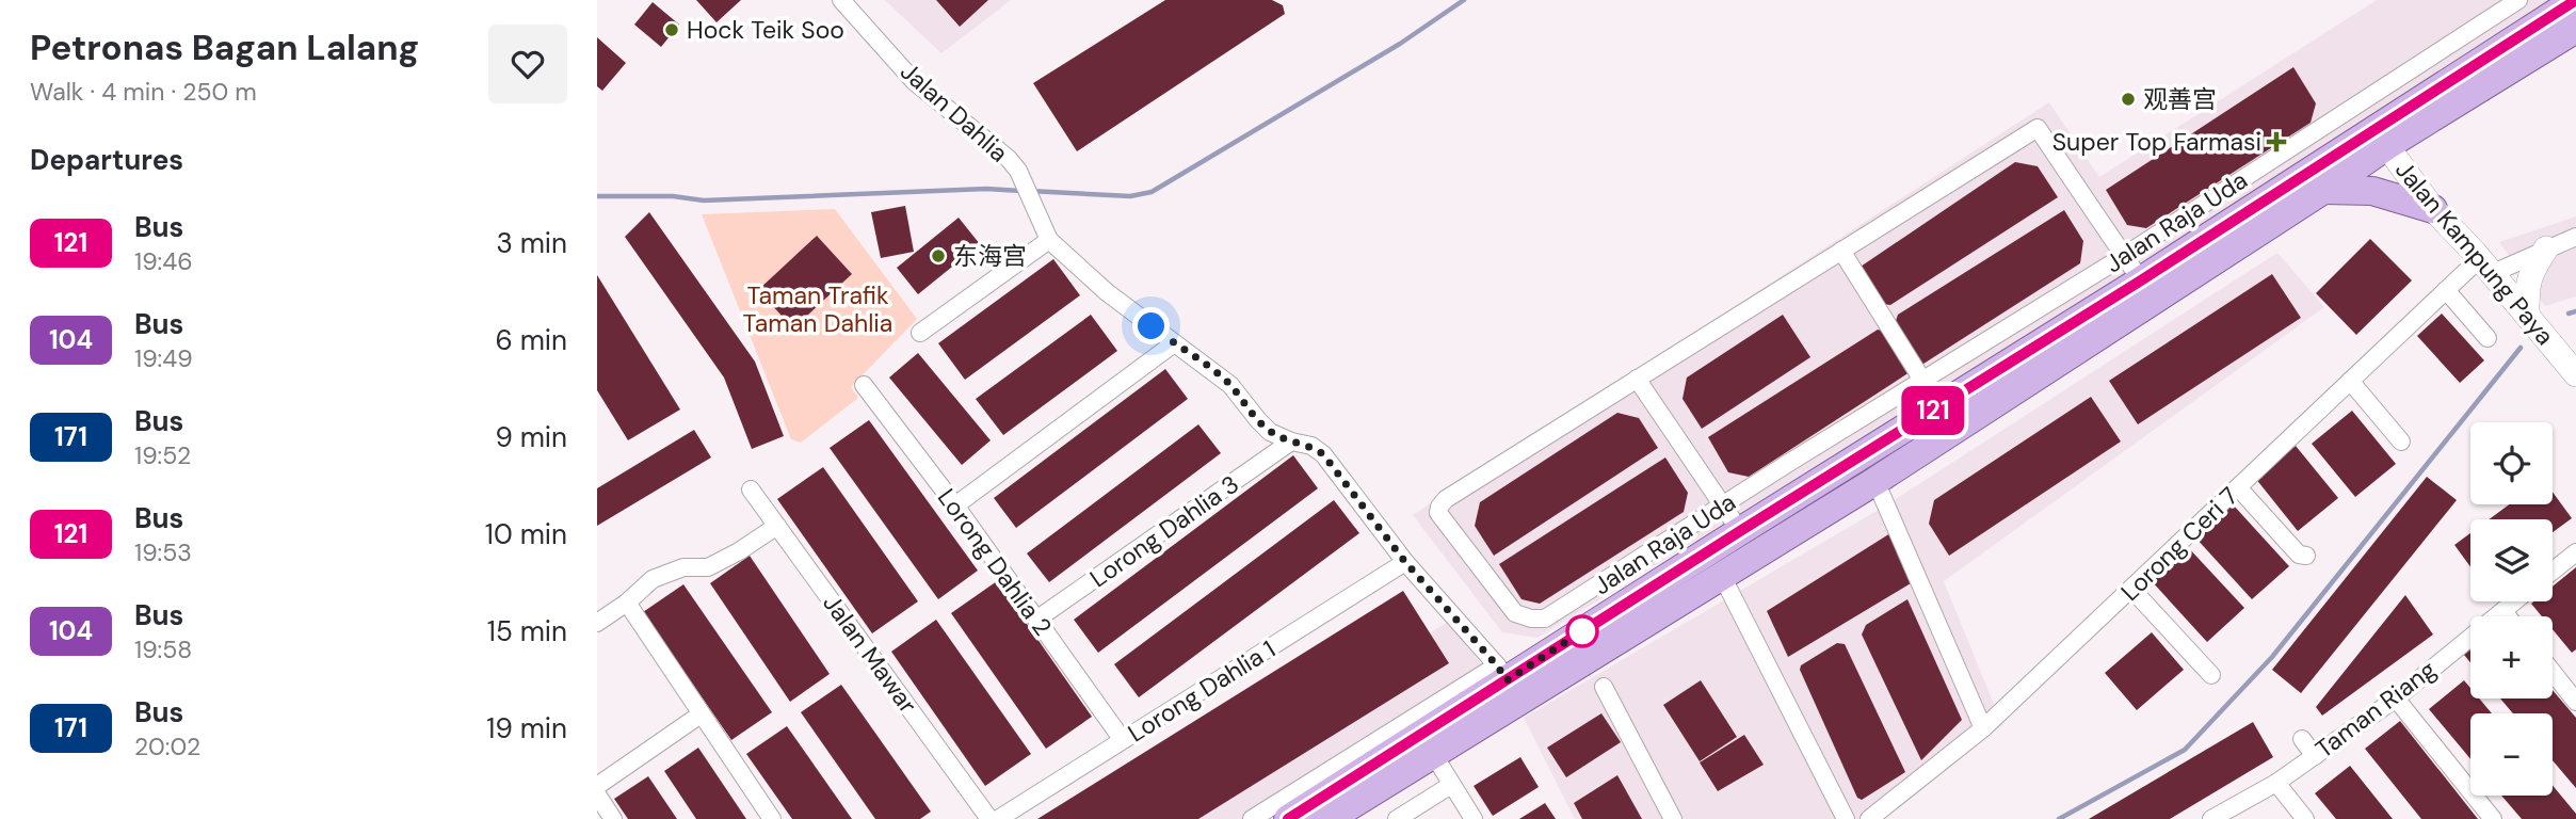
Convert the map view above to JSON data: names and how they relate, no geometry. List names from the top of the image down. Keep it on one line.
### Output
{"streets":{"main road":["Jalan Raja Uda"],"street":["Jalan Dahlia","Jalan Kampung Paya","Lorong Dahlia 3","Lorong Ceri 7","Lorong Dahlia 2","Jalan Mawar","Lorong Dahlia 1","Taman Riang"]},"crossings":[["Jalan Dahlia","Jalan Raja Uda"],["Jalan Dahlia","Lorong Dahlia 3"],["Jalan Dahlia","Lorong Dahlia 1"],["Jalan Raja Uda","Jalan Kampung Paya"],["Jalan Kampung Paya","Lorong Ceri 7"],["Lorong Dahlia 3","Lorong Dahlia 2"],["Lorong Dahlia 2","Lorong Dahlia 1"]],"parks":["Taman Trafik Taman Dahlia"],"places":{"other":["Hock Teik Soo","观善宫","东海宫"],"health":["Super Top Farmasi"]},"lines":["bus line 121"],"page":{"heading":[["Petronas Bagan Lalang","Walk · 4 min · 250 m"],"Departures"],"on_map":"121","list":[{"mark":"121","name":"Bus","note":"19:46","value":"3 min"},{"mark":"104","name":"Bus","note":"19:49","value":"6 min"},{"mark":"171","name":"Bus","note":"19:52","value":"9 min"},{"mark":"121","name":"Bus","note":"19:53","value":"10 min"},{"mark":"104","name":"Bus","note":"19:58","value":"15 min"},{"mark":"171","name":"Bus","note":"20:02","value":"19 min"}],"map_buttons":["+","−"]}}
